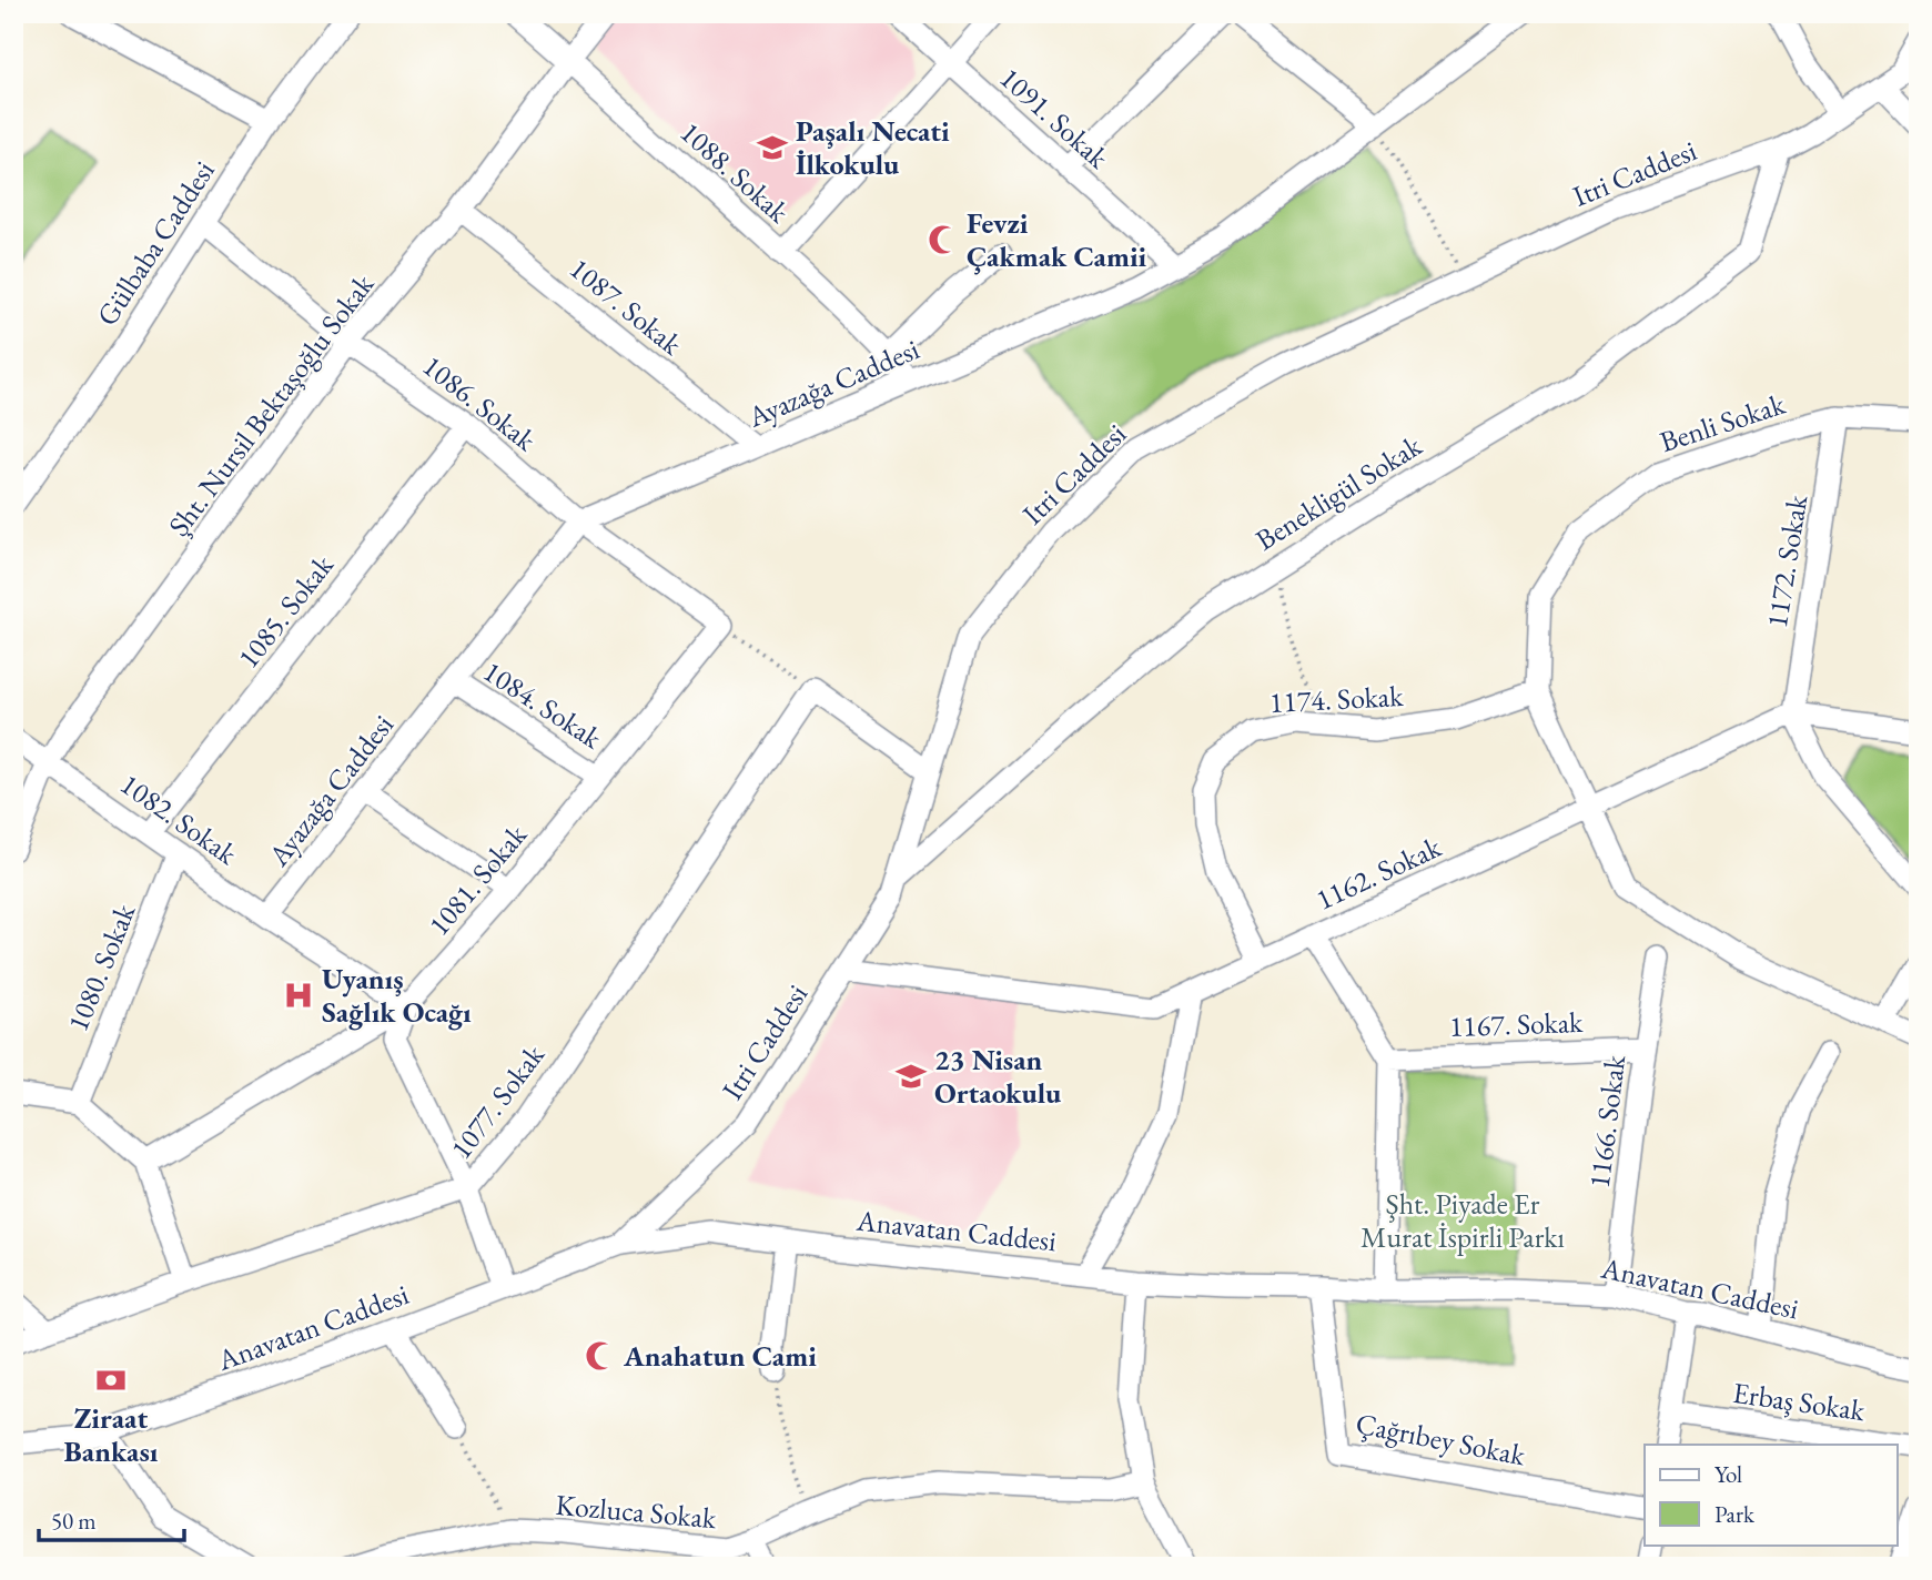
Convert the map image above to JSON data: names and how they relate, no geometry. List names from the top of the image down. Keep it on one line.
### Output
{"streets":{"street":["1091. Sokak","1088. Sokak","Itri Caddesi","Gülbaba Caddesi","1087. Sokak","Ayazağa Caddesi","1086. Sokak","Şht. Nursil Bektaşoğlu Sokak","Benli Sokak","Benekligül Sokak","1172. Sokak","1085. Sokak","1174. Sokak","1084. Sokak","1082. Sokak","1162. Sokak","1081. Sokak","1080. Sokak","1167. Sokak","1077. Sokak","1166. Sokak","Anavatan Caddesi","Erbaş Sokak","Çağrıbey Sokak","Kozluca Sokak"]},"crossings":[["1091. Sokak","Ayazağa Caddesi"],["1088. Sokak","Ayazağa Caddesi"],["1088. Sokak","Şht. Nursil Bektaşoğlu Sokak"],["Itri Caddesi","Benekligül Sokak"],["Itri Caddesi","1162. Sokak"],["Itri Caddesi","Anavatan Caddesi"],["Gülbaba Caddesi","1086. Sokak"],["1087. Sokak","Ayazağa Caddesi"],["1087. Sokak","Şht. Nursil Bektaşoğlu Sokak"],["Ayazağa Caddesi","1086. Sokak"],["Ayazağa Caddesi","1084. Sokak"],["Ayazağa Caddesi","1082. Sokak"],["1086. Sokak","Şht. Nursil Bektaşoğlu Sokak"],["1086. Sokak","1085. Sokak"],["1086. Sokak","1081. Sokak"],["Şht. Nursil Bektaşoğlu Sokak","1082. Sokak"],["Benli Sokak","1172. Sokak"],["Benli Sokak","1174. Sokak"],["Benli Sokak","1162. Sokak"],["1172. Sokak","1162. Sokak"],["1085. Sokak","1082. Sokak"],["1174. Sokak","1162. Sokak"],["1084. Sokak","1081. Sokak"],["1082. Sokak","1081. Sokak"],["1082. Sokak","1080. Sokak"],["1167. Sokak","1166. Sokak"],["1166. Sokak","Anavatan Caddesi"],["Anavatan Caddesi","Çağrıbey Sokak"]],"parks":["Şht. Piyade Er Murat İspirli Parkı"],"places":{"school or university":["Paşalı Necati İlkokulu","23 Nisan Ortaokulu"],"mosque":["Fevzi Çakmak Camii","Anahatun Cami"],"hospital":["Uyanış Sağlık Ocağı"],"bank":["Ziraat Bankası"]},"legend":["Yol","Park"],"scale_bar":"50 m"}
